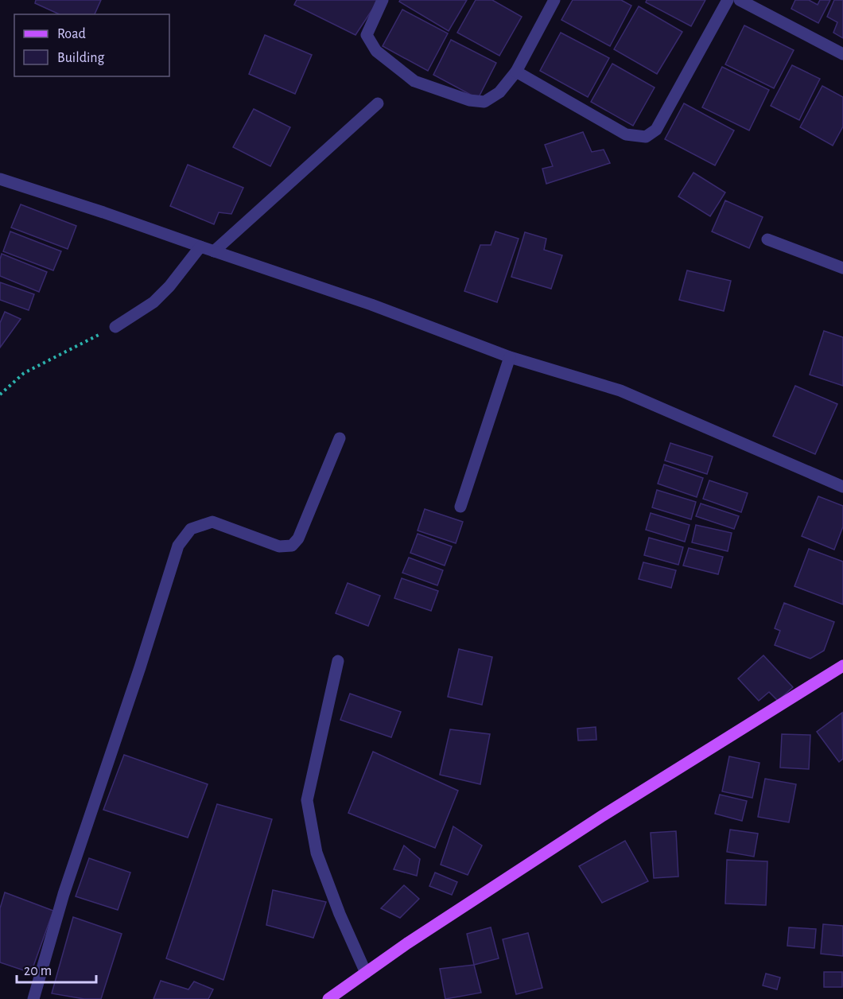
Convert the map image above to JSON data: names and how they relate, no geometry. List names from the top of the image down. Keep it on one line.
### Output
{"legend":["Road","Building"],"scale_bar":"20 m"}
